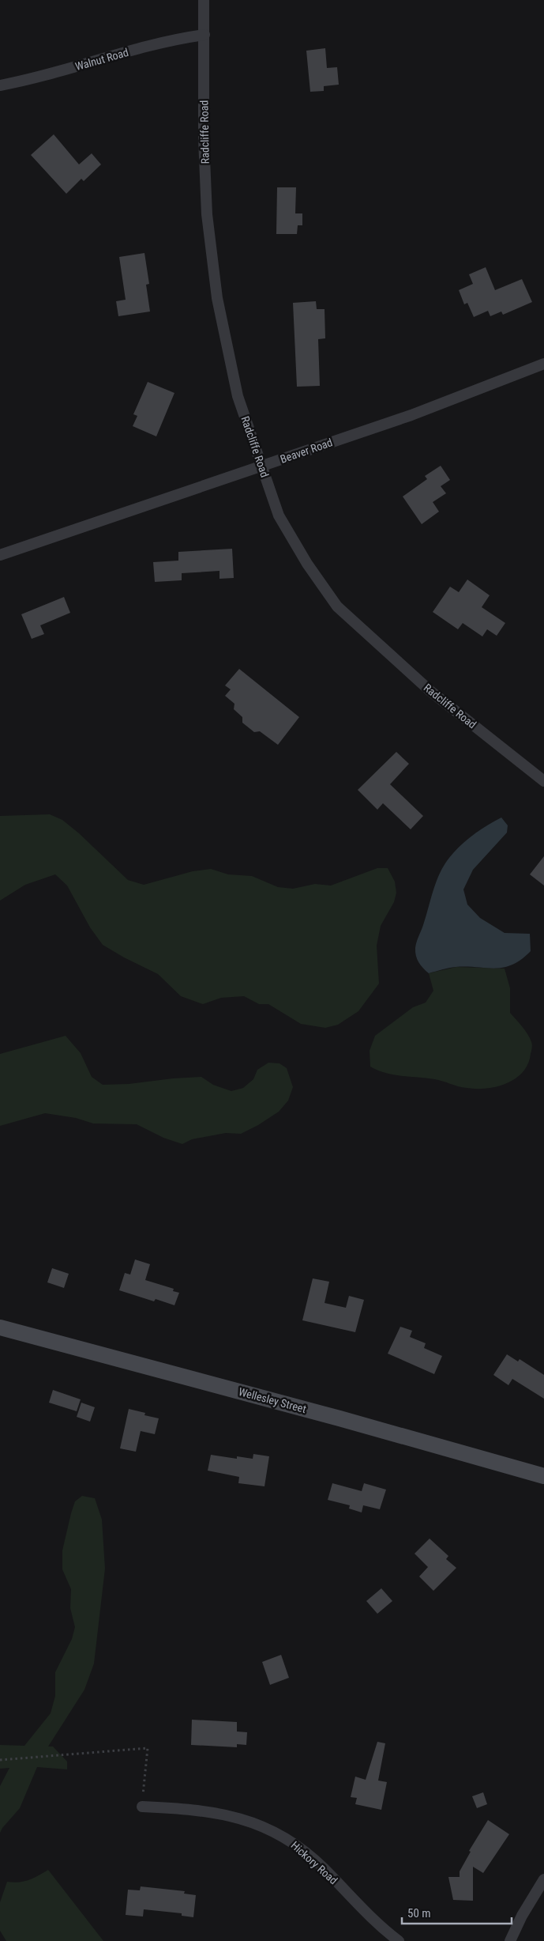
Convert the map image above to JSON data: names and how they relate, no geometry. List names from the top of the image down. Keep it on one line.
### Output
{"streets":{"main road":["Wellesley Street"],"street":["Walnut Road","Radcliffe Road","Beaver Road","Hickory Road"]},"crossings":[["Walnut Road","Radcliffe Road"],["Radcliffe Road","Beaver Road"]],"scale_bar":"50 m"}
